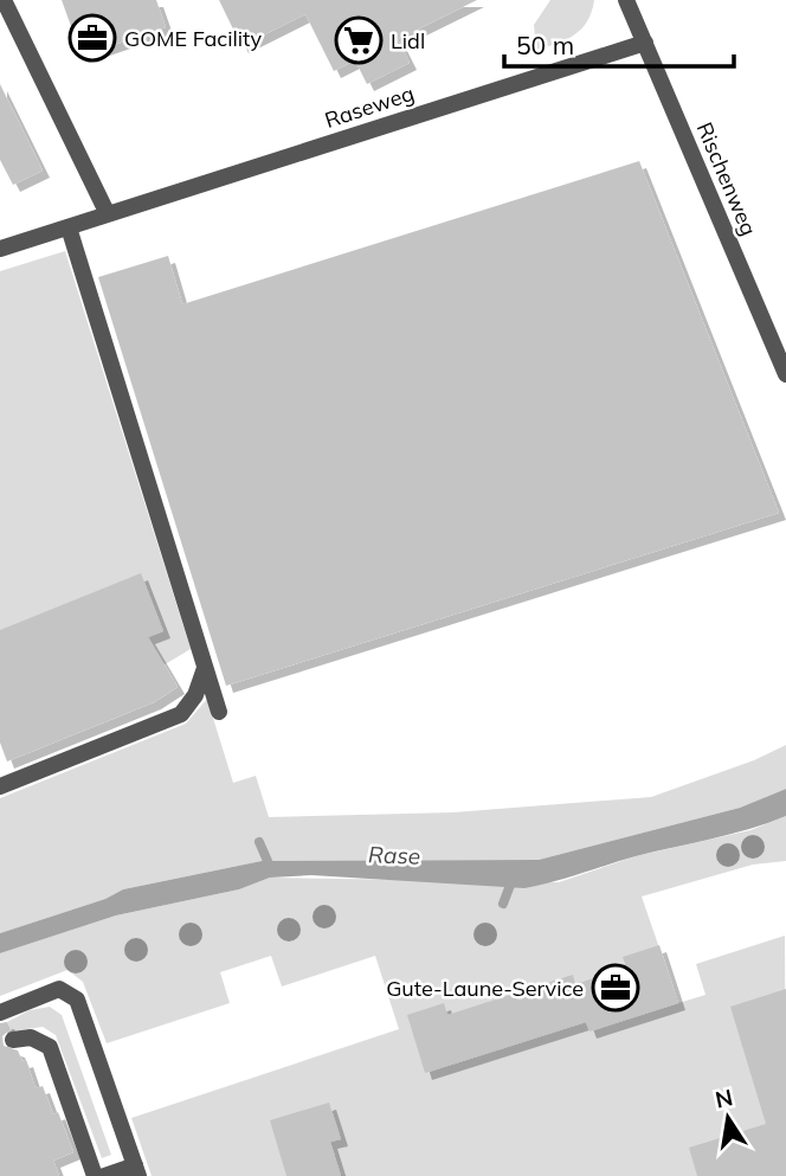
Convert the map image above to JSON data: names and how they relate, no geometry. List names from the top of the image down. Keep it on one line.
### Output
{"streets":{"street":["Raseweg","Rischenweg"]},"crossings":[["Raseweg","Rischenweg"]],"water":["Rase"],"places":{"office":["GOME Facility","Gute-Laune-Service"],"supermarket":["Lidl"]},"scale_bar":"50 m","north":"top"}
